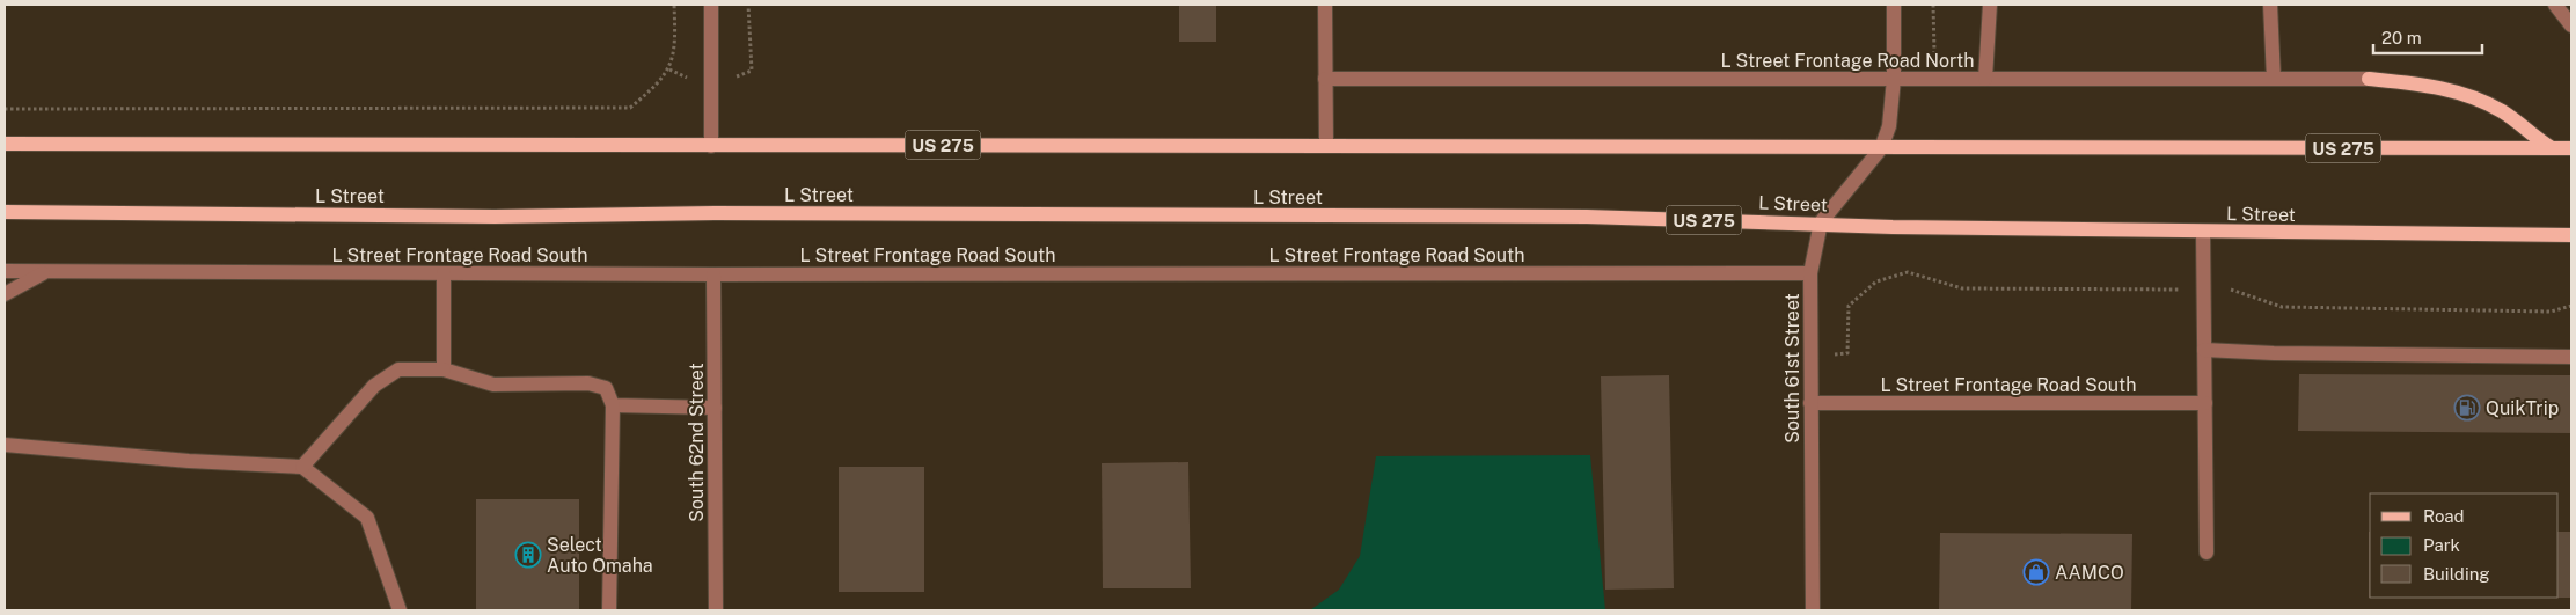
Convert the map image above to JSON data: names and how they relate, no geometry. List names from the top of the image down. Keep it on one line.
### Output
{"streets":{"main road":["US 275","L Street"],"street":["L Street Frontage Road North","L Street Frontage Road South","South 61st Street","South 62nd Street"]},"crossings":[["US 275","South 61st Street"],["L Street","South 61st Street"],["L Street Frontage Road South","South 61st Street"],["L Street Frontage Road South","South 62nd Street"]],"places":{"fuel station":["QuikTrip"],"building":["Select Auto Omaha"],"shop":["AAMCO"]},"legend":["Road","Park","Building"],"scale_bar":"20 m"}
